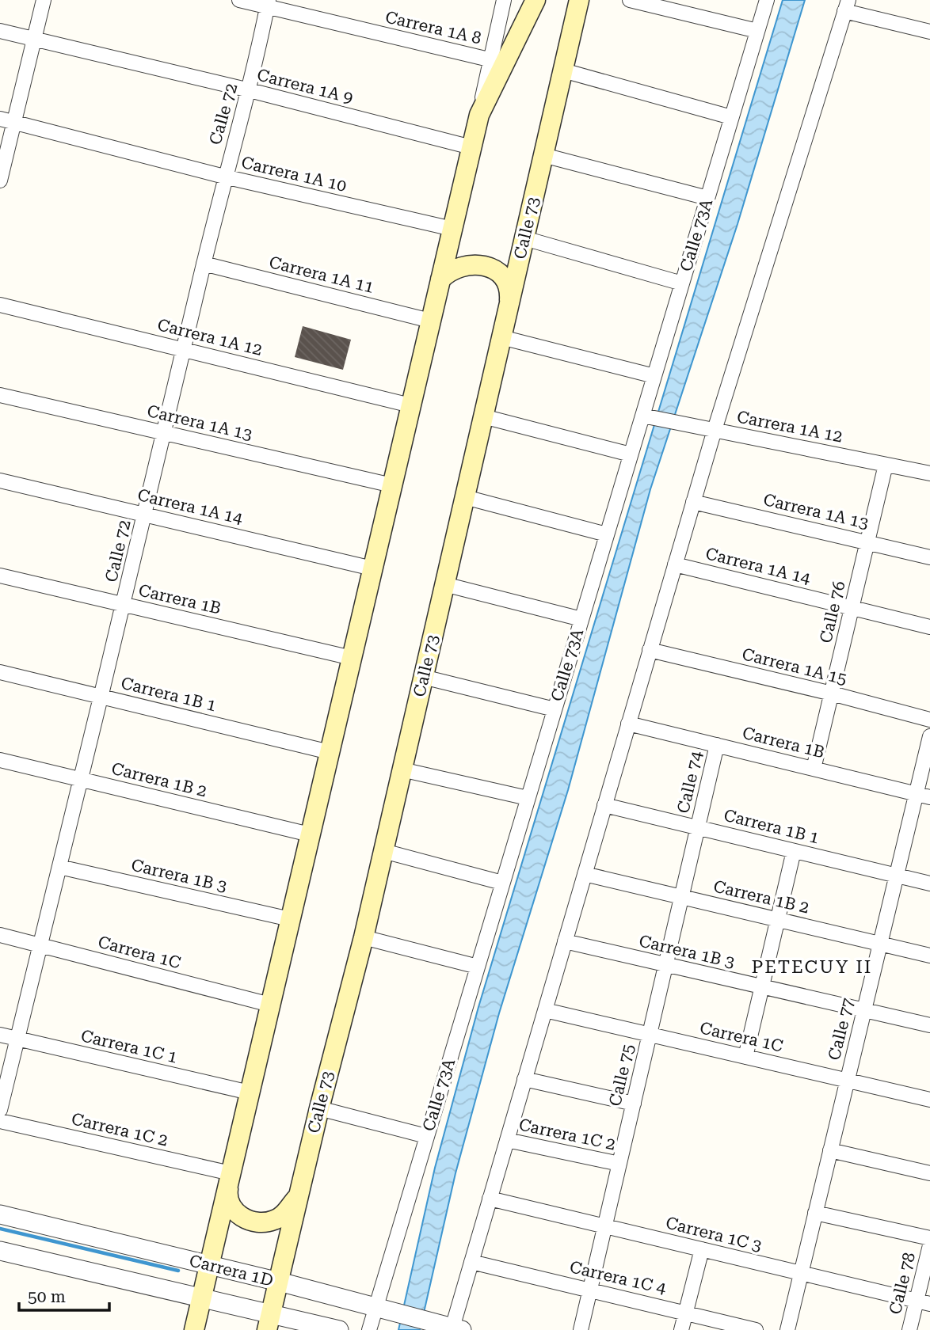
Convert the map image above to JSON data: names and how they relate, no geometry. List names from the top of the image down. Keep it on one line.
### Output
{"streets":{"main road":["Calle 73"],"street":["Carrera 1A 8","Carrera 1A 9","Calle 72","Carrera 1A 10","Calle 73A","Carrera 1A 11","Carrera 1A 12","Carrera 1A 13","Carrera 1A 14","Carrera 1B","Calle 76","Carrera 1A 15","Carrera 1B 1","Carrera 1B 2","Calle 74","Carrera 1B 3","Carrera 1C","Calle 77","Carrera 1C 1","Calle 75","Carrera 1C 2","Carrera 1C 3","Carrera 1D","Carrera 1C 4","Calle 78"]},"crossings":[["Carrera 1A 8","Calle 72"],["Carrera 1A 9","Calle 72"],["Calle 72","Carrera 1A 10"],["Calle 72","Carrera 1A 11"],["Calle 72","Carrera 1A 12"],["Calle 72","Carrera 1A 13"],["Calle 72","Carrera 1A 14"],["Calle 72","Carrera 1B"],["Calle 72","Carrera 1B 1"],["Calle 72","Carrera 1B 2"],["Calle 72","Carrera 1B 3"],["Calle 72","Carrera 1C"],["Calle 72","Carrera 1C 1"],["Calle 73","Carrera 1D"],["Calle 73A","Carrera 1A 12"],["Calle 73A","Carrera 1D"],["Carrera 1A 12","Calle 76"],["Carrera 1A 13","Calle 76"],["Carrera 1A 14","Calle 76"],["Carrera 1B","Calle 76"],["Carrera 1B","Calle 74"],["Carrera 1B","Calle 77"],["Calle 76","Carrera 1A 15"],["Carrera 1B 1","Calle 74"],["Carrera 1B 1","Calle 77"],["Carrera 1B 1","Calle 75"],["Carrera 1B 2","Calle 77"],["Carrera 1B 2","Calle 75"],["Calle 74","Calle 75"],["Carrera 1B 3","Calle 77"],["Carrera 1B 3","Calle 75"],["Carrera 1C","Calle 77"],["Carrera 1C","Calle 75"],["Calle 77","Carrera 1C 3"],["Calle 75","Carrera 1C 2"],["Calle 75","Carrera 1C 3"],["Calle 75","Carrera 1C 4"],["Carrera 1C 3","Calle 78"]],"districts":["PETECUY II"],"scale_bar":"50 m"}
